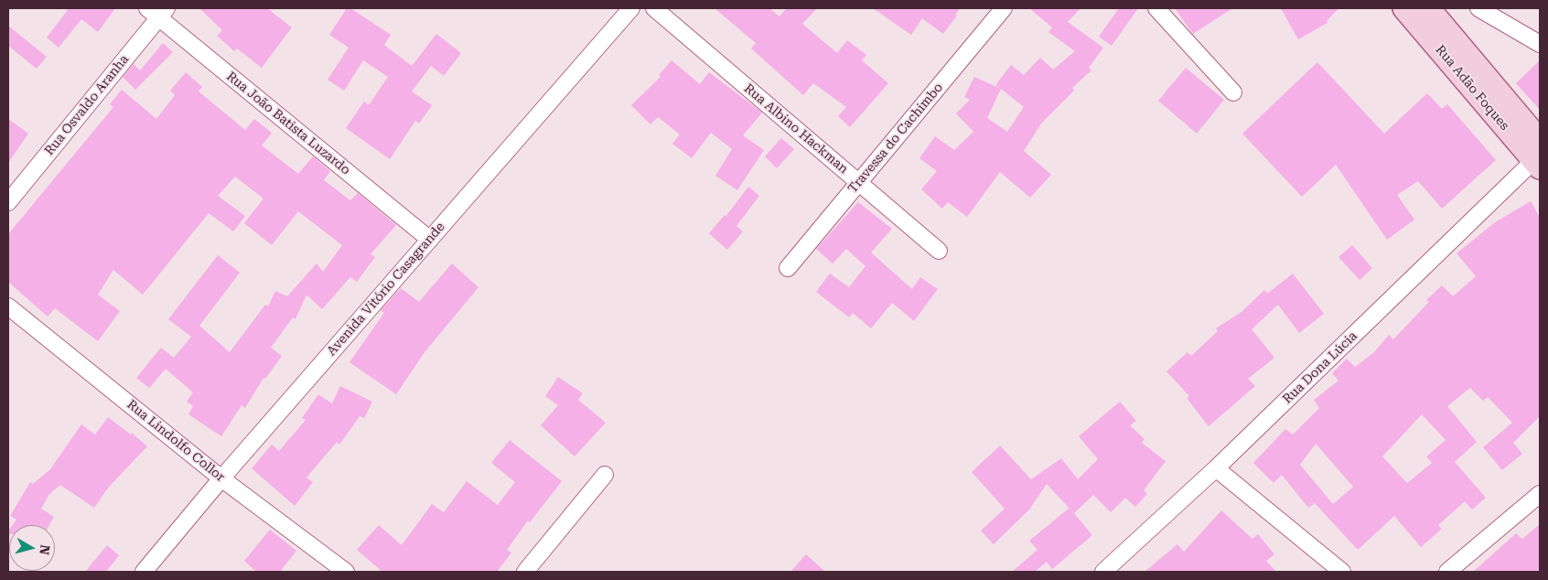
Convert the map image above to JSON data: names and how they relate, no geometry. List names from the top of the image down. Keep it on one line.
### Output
{"streets":{"main road":["Rua Adão Foques"],"street":["Rua Osvaldo Aranha","Rua João Batista Luzardo","Rua Albino Hackman","Travessa do Cachimbo","Avenida Vitório Casagrande","Rua Dona Lúcia","Rua Lindolfo Collor"]},"crossings":[["Rua Adão Foques","Rua Dona Lúcia"],["Rua Osvaldo Aranha","Rua João Batista Luzardo"],["Rua João Batista Luzardo","Avenida Vitório Casagrande"],["Rua Albino Hackman","Travessa do Cachimbo"],["Avenida Vitório Casagrande","Rua Lindolfo Collor"]],"north":"right"}
